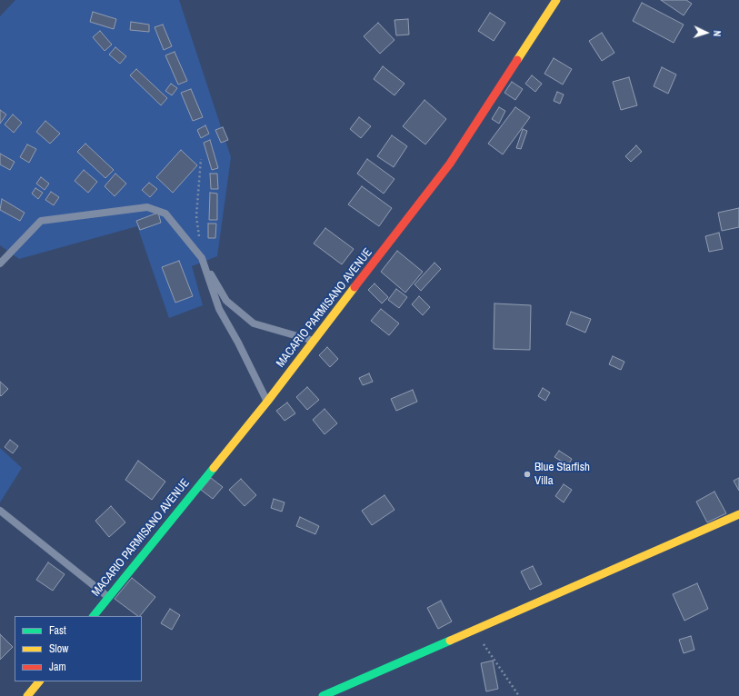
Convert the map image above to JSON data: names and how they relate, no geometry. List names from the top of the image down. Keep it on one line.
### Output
{"streets":{"street":["MACARIO PARMISANO AVENUE"]},"places":["Blue Starfish Villa"],"legend":["Fast","Slow","Jam"],"north":"right"}
